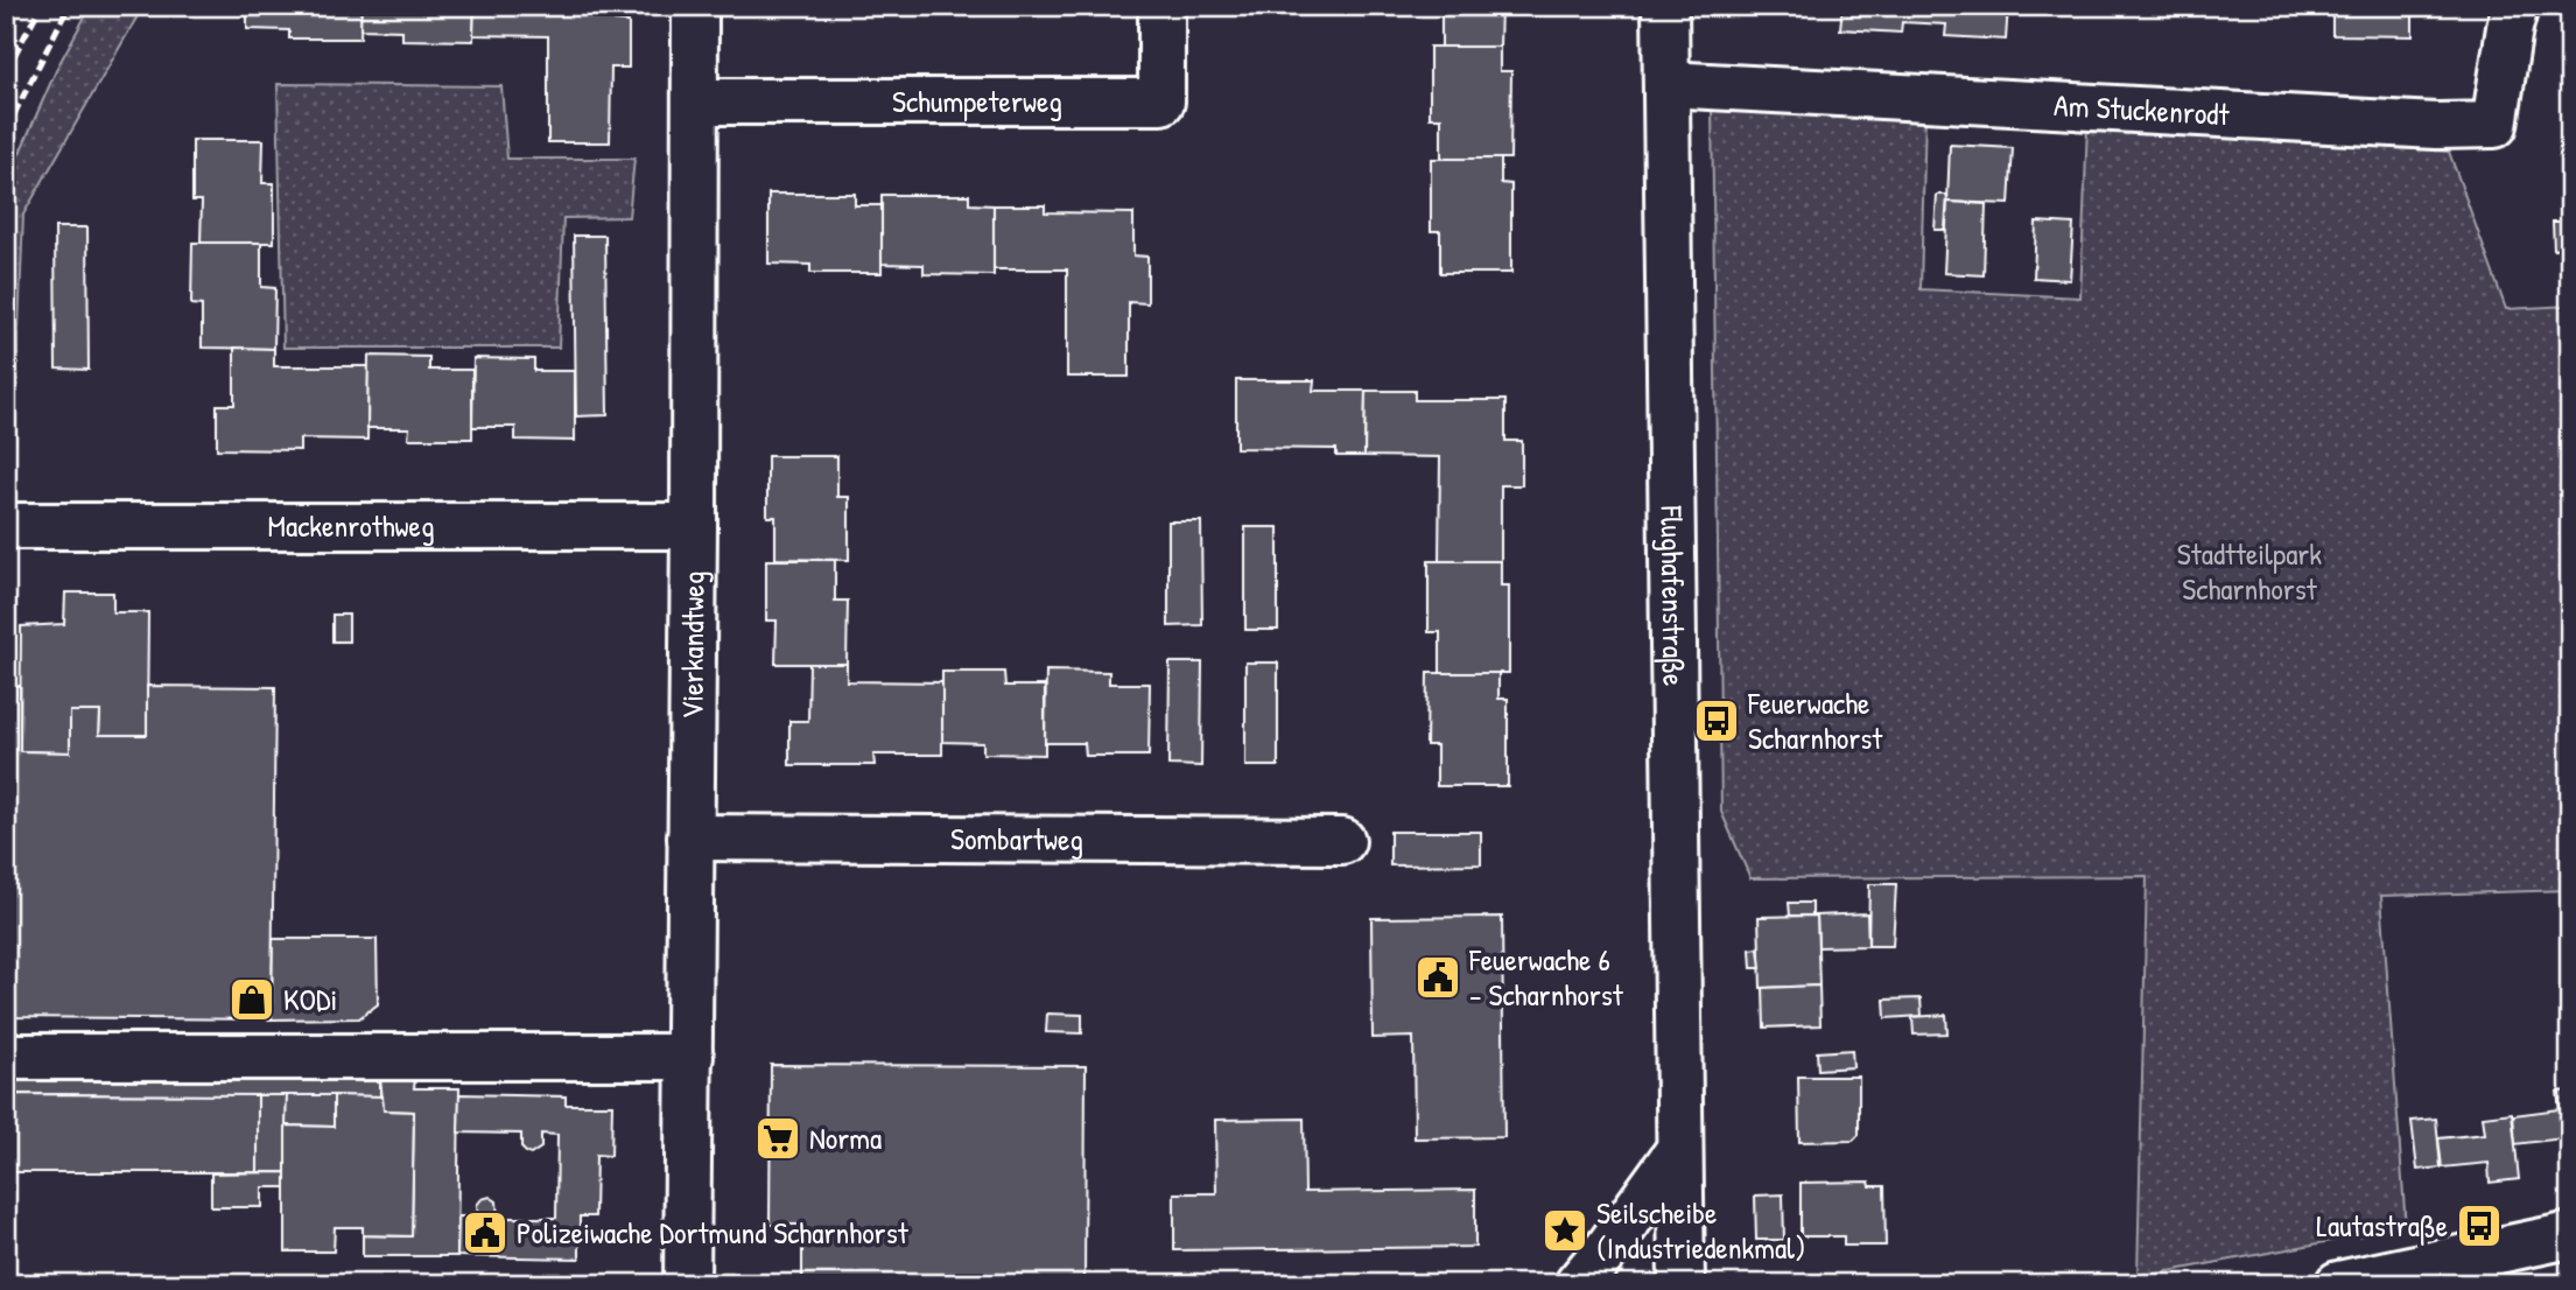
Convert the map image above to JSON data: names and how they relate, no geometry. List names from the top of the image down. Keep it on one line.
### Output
{"streets":{"street":["Schumpeterweg","Am Stuckenrodt","Mackenrothweg","Flughafenstraße","Vierkandtweg","Sombartweg"]},"crossings":[["Schumpeterweg","Vierkandtweg"],["Am Stuckenrodt","Flughafenstraße"],["Mackenrothweg","Vierkandtweg"],["Vierkandtweg","Sombartweg"]],"parks":["Stadtteilpark Scharnhorst"],"places":{"bus stop":["Feuerwache Scharnhorst","Lautastraße"],"public building":["Feuerwache 6 - Scharnhorst","Polizeiwache Dortmund Scharnhorst"],"shop":["KODi"],"supermarket":["Norma"],"place":["Seilscheibe (Industriedenkmal)"]}}
